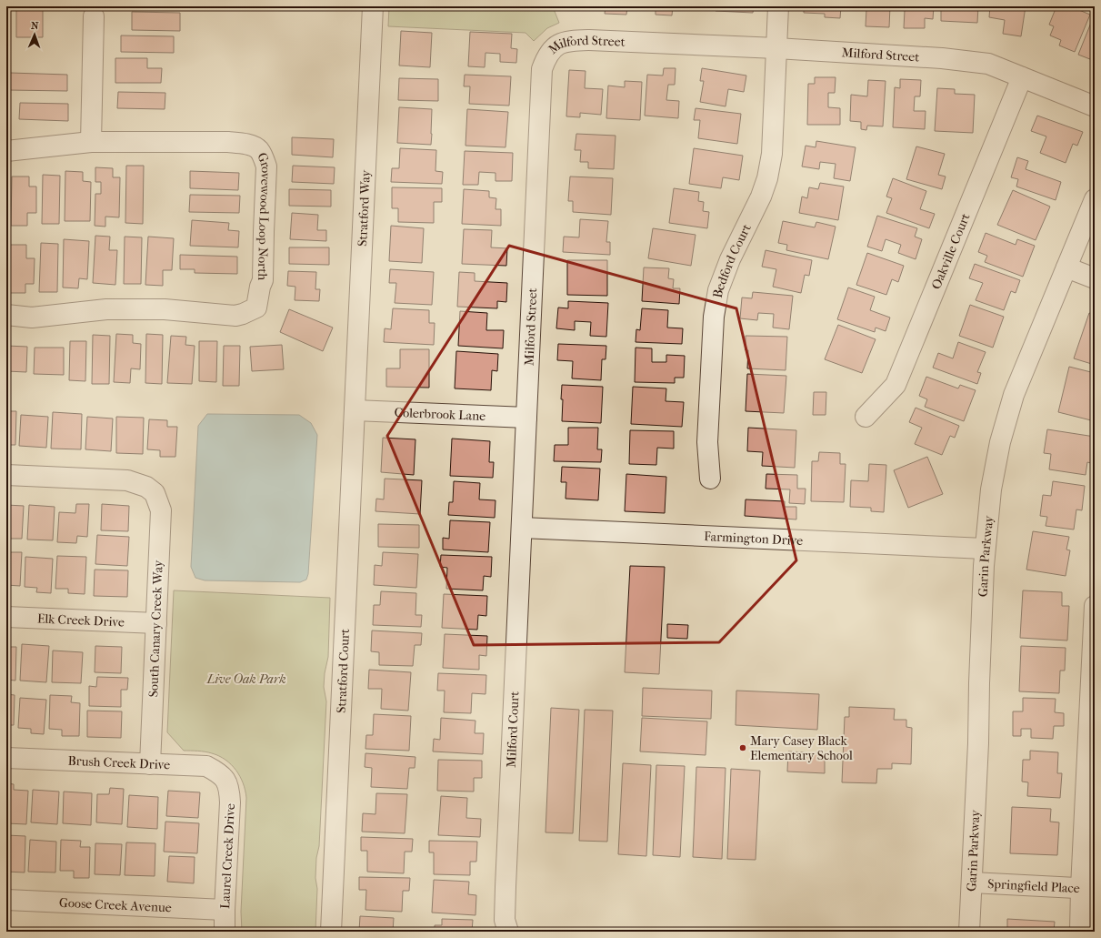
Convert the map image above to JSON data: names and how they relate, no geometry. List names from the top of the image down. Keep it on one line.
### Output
{"streets":{"street":["Milford Street","Stratford Way","Grovewood Loop North","Oakville Court","Bedford Court","Colerbrook Lane","Farmington Drive","Garin Parkway","Elk Creek Drive","South Canary Creek Way","Stratford Court","Milford Court","Brush Creek Drive","Laurel Creek Drive","Springfield Place","Goose Creek Avenue"]},"crossings":[["Milford Street","Oakville Court"],["Milford Street","Bedford Court"],["Milford Street","Colerbrook Lane"],["Milford Street","Farmington Drive"],["Milford Street","Milford Court"],["Stratford Way","Colerbrook Lane"],["Stratford Way","Stratford Court"],["Colerbrook Lane","Stratford Court"],["Farmington Drive","Garin Parkway"],["Farmington Drive","Milford Court"],["Garin Parkway","Springfield Place"],["Elk Creek Drive","South Canary Creek Way"],["South Canary Creek Way","Brush Creek Drive"],["Brush Creek Drive","Laurel Creek Drive"],["Laurel Creek Drive","Goose Creek Avenue"]],"parks":["Live Oak Park"],"places":["Mary Casey Black Elementary School"],"north":"top"}
